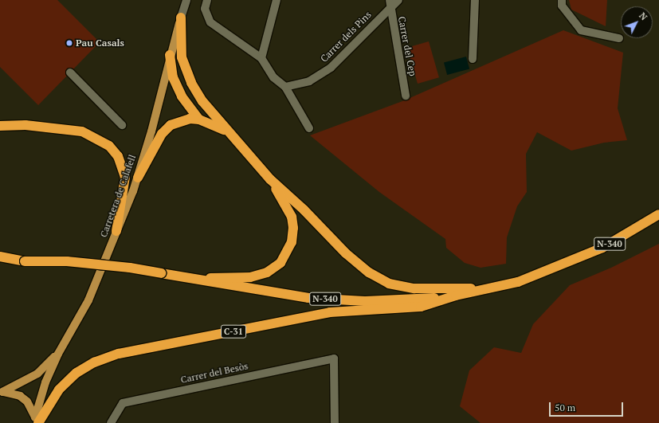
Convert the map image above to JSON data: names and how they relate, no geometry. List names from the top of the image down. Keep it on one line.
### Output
{"streets":{"highway":["N-340","C-31"],"main road":["Carretera de Calafell"],"street":["Carrer dels Pins","Carrer del Cep","Carrer del Besòs"]},"crossings":[["Carrer dels Pins","Carrer del Cep"],["Carretera de Calafell","C-31"],["N-340","C-31"]],"places":["Pau Casals"],"scale_bar":"50 m","north":"top right"}
